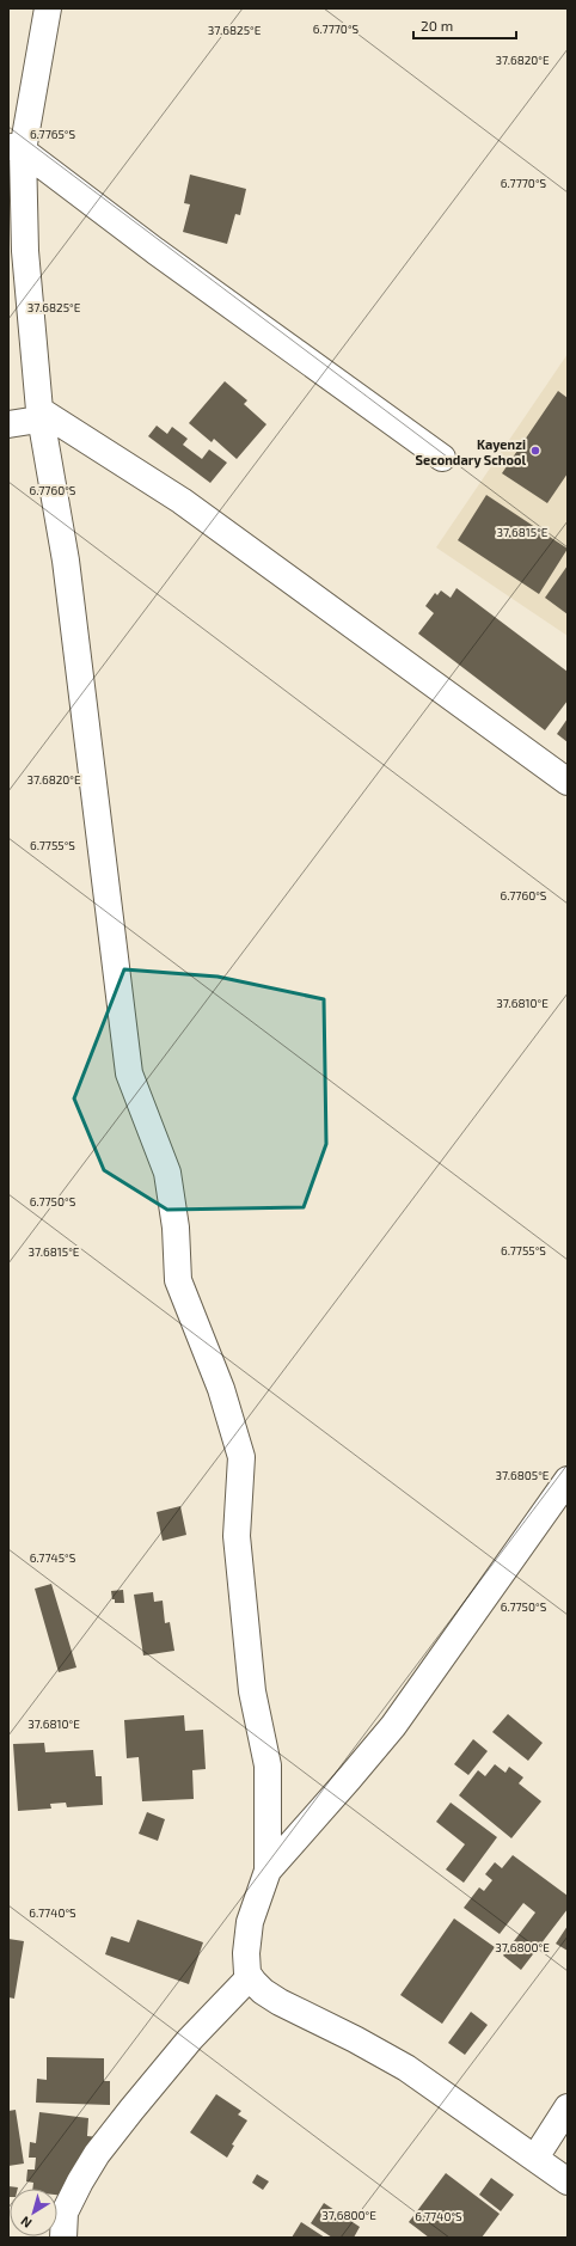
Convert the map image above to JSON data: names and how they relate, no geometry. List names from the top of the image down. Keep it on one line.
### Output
{"places":["Kayenzi Secondary School"],"scale_bar":"20 m","north":"bottom left","coordinates":["6.7770°S","37.6825°E","37.6820°E","6.7765°S","6.7760°S","37.6815°E","6.7755°S","37.6810°E","6.7750°S","37.6805°E","6.7745°S","6.7740°S","37.6800°E"]}
